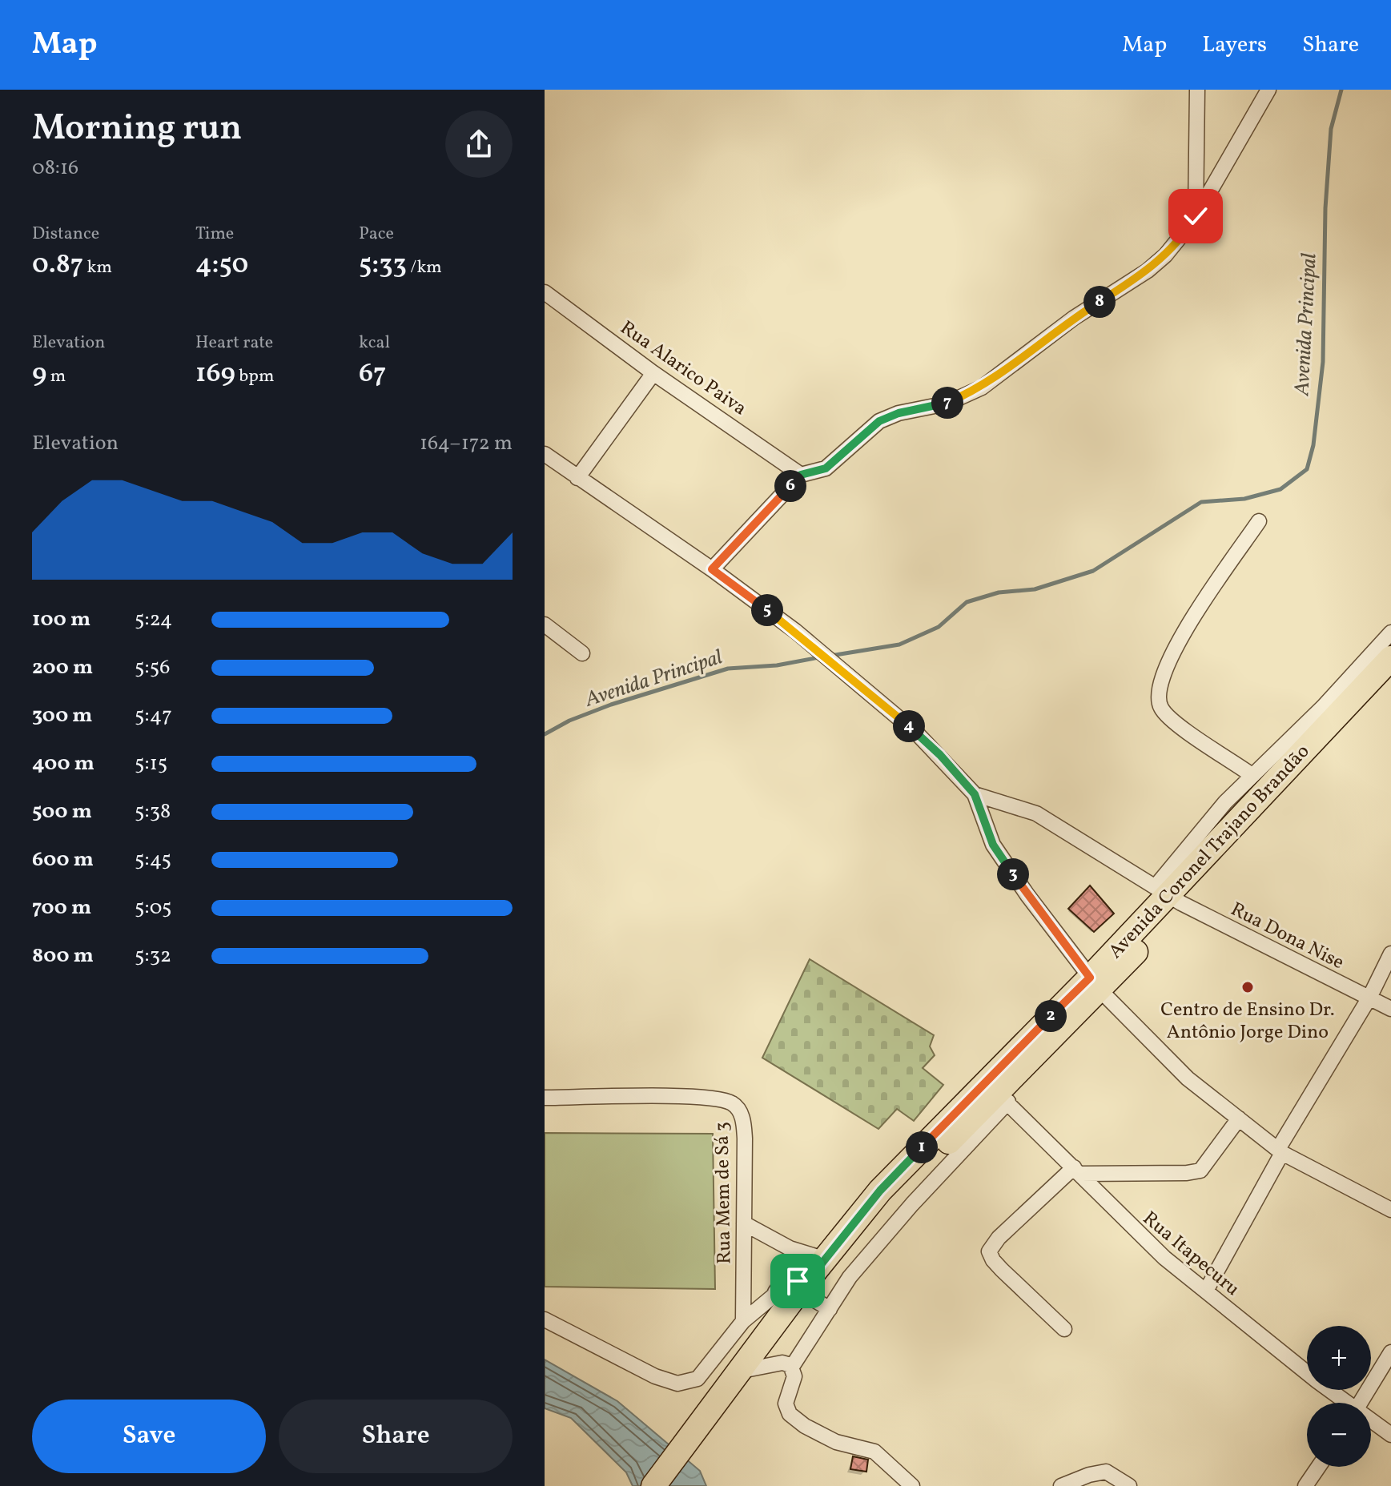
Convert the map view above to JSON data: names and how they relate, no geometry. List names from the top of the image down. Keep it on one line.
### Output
{"streets":{"main road":["Avenida Coronel Trajano Brandão"],"street":["Rua Alarico Paiva","Rua Dona Nise","Rua Mem de Sá 3","Rua Itapecuru"]},"crossings":[["Avenida Coronel Trajano Brandão","Rua Dona Nise"],["Avenida Coronel Trajano Brandão","Rua Itapecuru"]],"water":["Avenida Principal"],"places":["Centro de Ensino Dr. Antônio Jorge Dino"],"page":{"header":"Map","nav":["Map","Layers","Share"],"heading":["Morning run","08:16"],"stats":[["Distance","0.87 km"],["Time","4:50"],["Pace","5:33 /km"],["Elevation","9 m"],["Heart rate","169 bpm"],["kcal","67"]],"pins":["8","7","6","5","4","3","2","1"],"chart":["Elevation","164–172 m"],"list":[{"name":"100 m","note":"5:24"},{"name":"200 m","note":"5:56"},{"name":"300 m","note":"5:47"},{"name":"400 m","note":"5:15"},{"name":"500 m","note":"5:38"},{"name":"600 m","note":"5:45"},{"name":"700 m","note":"5:05"},{"name":"800 m","note":"5:32"}],"map_buttons":["+","−"],"buttons":["Save","Share"]}}
